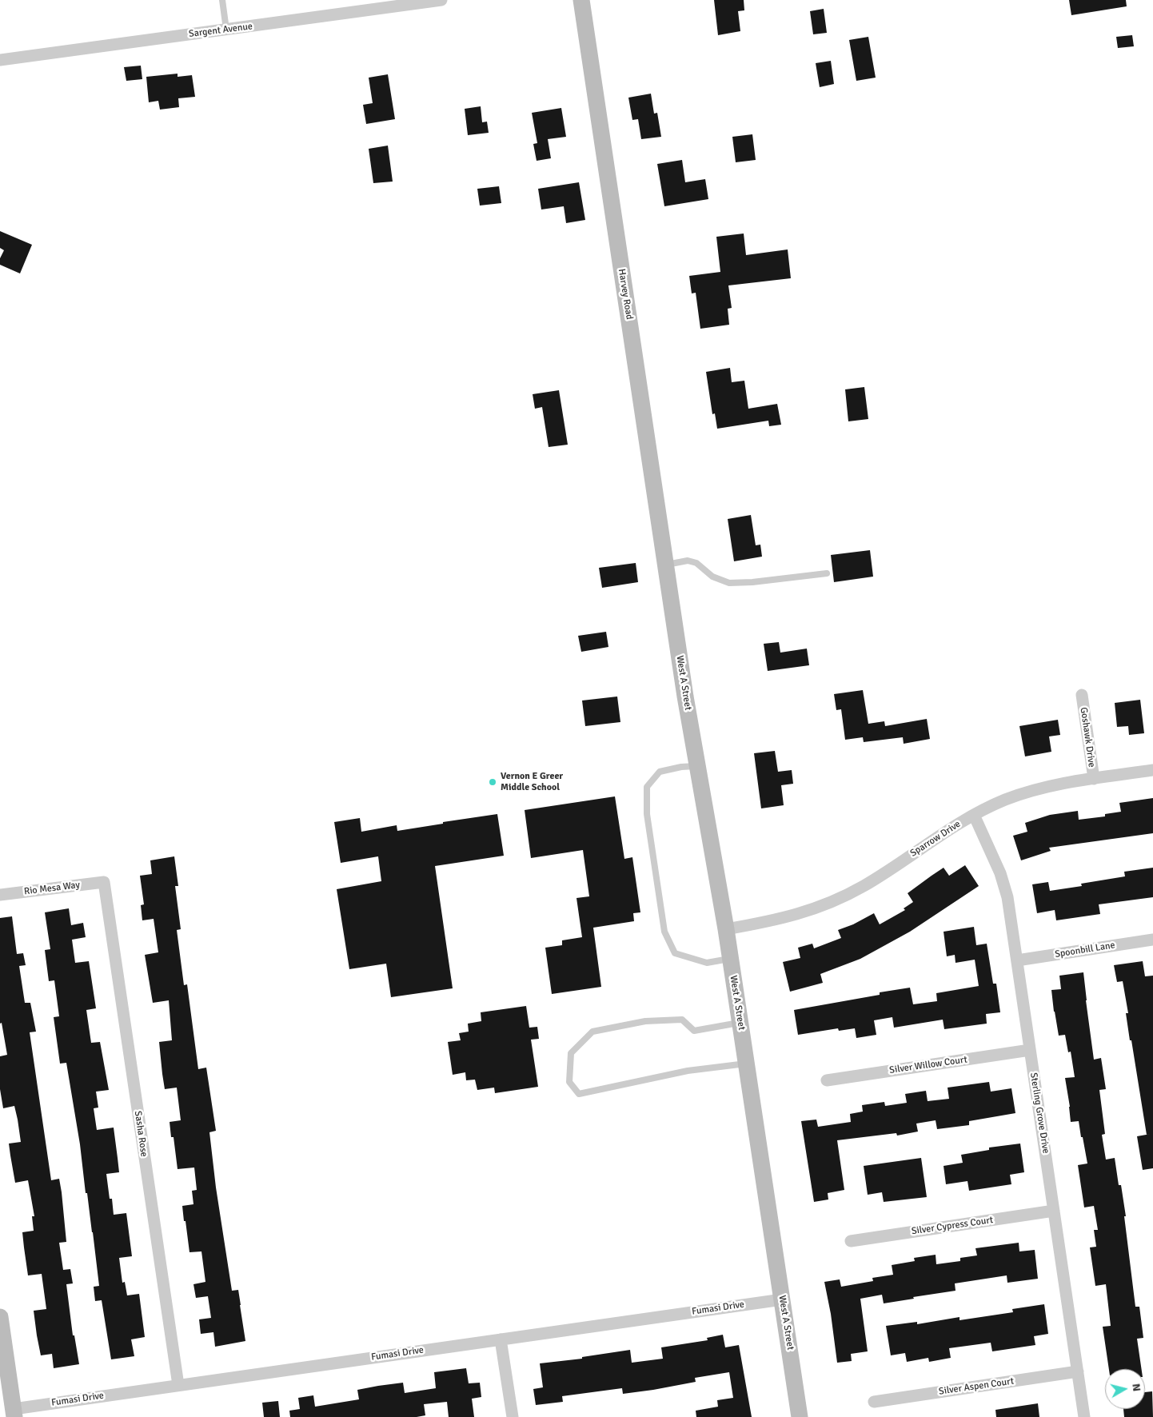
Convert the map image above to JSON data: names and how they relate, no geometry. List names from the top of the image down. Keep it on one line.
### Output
{"streets":{"street":["Sargent Avenue","Harvey Road","West A Street","Goshawk Drive","Sparrow Drive","Rio Mesa Way","Spoonbill Lane","Silver Willow Court","Sterling Grove Drive","Sasha Rose","Silver Cypress Court","Fumasi Drive","Silver Aspen Court"]},"crossings":[["Harvey Road","West A Street"],["West A Street","Sparrow Drive"],["West A Street","Fumasi Drive"],["Goshawk Drive","Sparrow Drive"],["Sparrow Drive","Sterling Grove Drive"],["Rio Mesa Way","Sasha Rose"],["Spoonbill Lane","Sterling Grove Drive"],["Silver Willow Court","Sterling Grove Drive"],["Sterling Grove Drive","Silver Cypress Court"],["Sterling Grove Drive","Silver Aspen Court"],["Sasha Rose","Fumasi Drive"]],"places":["Vernon E Greer Middle School"],"north":"right"}
